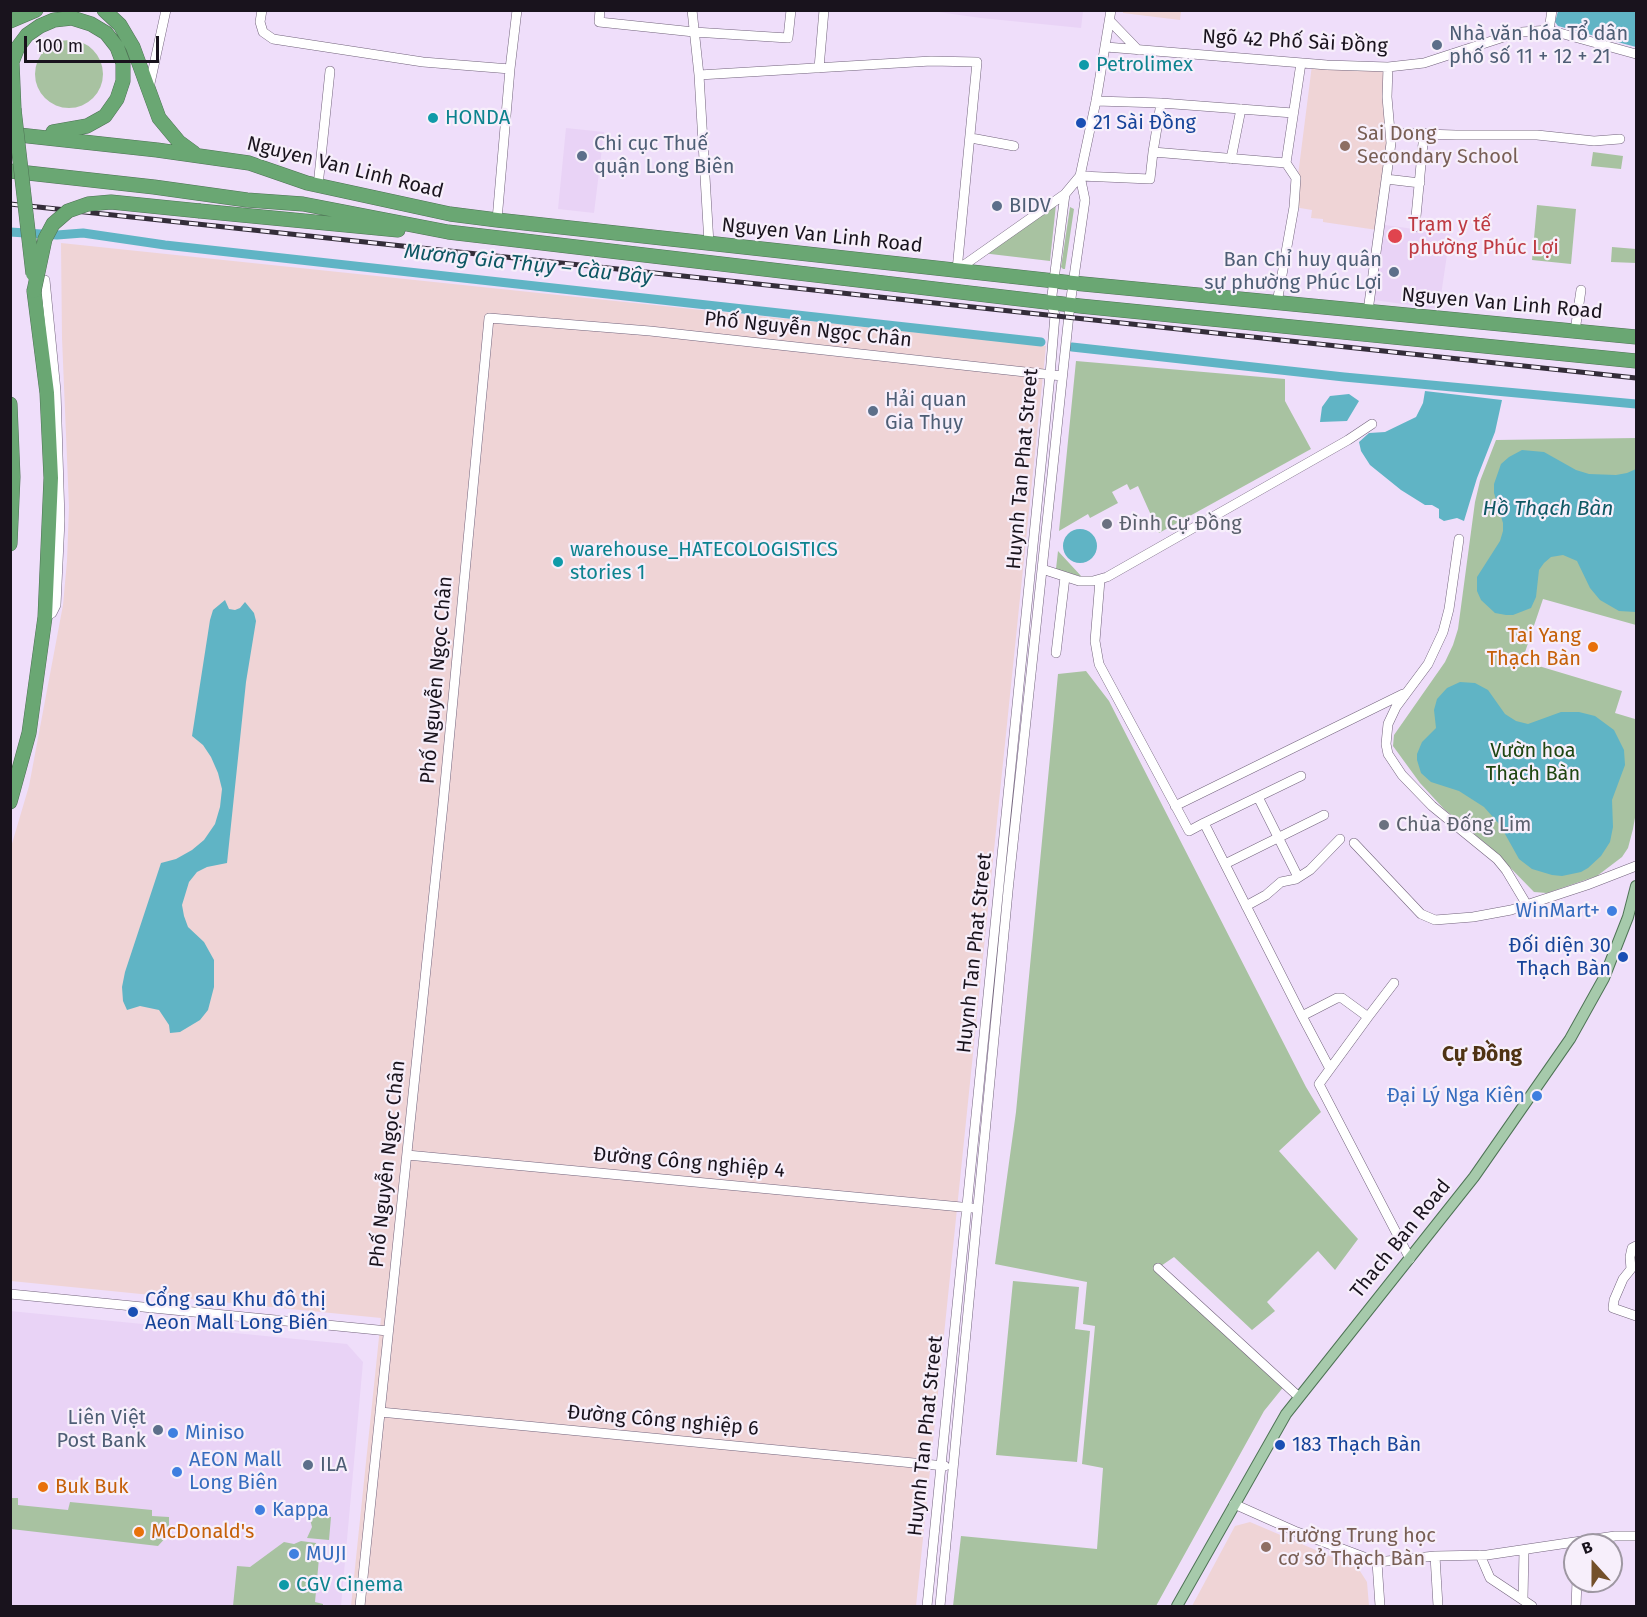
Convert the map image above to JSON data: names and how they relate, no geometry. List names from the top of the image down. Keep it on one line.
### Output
{"streets":{"highway":["Nguyen Van Linh Road"],"main road":["Thach Ban Road"],"street":["Ngõ 42 Phố Sài Đồng","Phố Nguyễn Ngọc Chân","Huynh Tan Phat Street","Đường Công nghiệp 4","Đường Công nghiệp 6"]},"crossings":[["Nguyen Van Linh Road","Huynh Tan Phat Street"],["Phố Nguyễn Ngọc Chân","Huynh Tan Phat Street"],["Phố Nguyễn Ngọc Chân","Đường Công nghiệp 4"],["Phố Nguyễn Ngọc Chân","Đường Công nghiệp 6"],["Huynh Tan Phat Street","Đường Công nghiệp 4"],["Huynh Tan Phat Street","Đường Công nghiệp 6"]],"districts":["Cự Đồng"],"water":["Mương Gia Thụy – Cầu Bây","Hồ Thạch Bàn"],"parks":["Vườn hoa Thạch Bàn"],"places":["Nhà văn hóa Tổ dân phố số 11 + 12 + 21","Petrolimex","HONDA","21 Sài Đồng","Sai Dong Secondary School","Chi cục Thuế quận Long Biên","BIDV","Trạm y tế phường Phúc Lợi","Ban Chỉ huy quân sự phường Phúc Lợi","Hải quan Gia Thụy","Đình Cự Đồng","warehouse_HATECOLOGISTICS stories 1","Tai Yang Thạch Bàn","Chùa Đống Lim","WinMart+","Đối diện 30 Thạch Bàn","Đại Lý Nga Kiên","Cổng sau Khu đô thị Aeon Mall Long Biên","Liên Việt Post Bank","Miniso","183 Thạch Bàn","ILA","AEON Mall Long Biên","Buk Buk","Kappa","McDonald's","Trường Trung học cơ sở Thạch Bàn","MUJI","CGV Cinema"],"scale_bar":"100 m","north":"top"}
